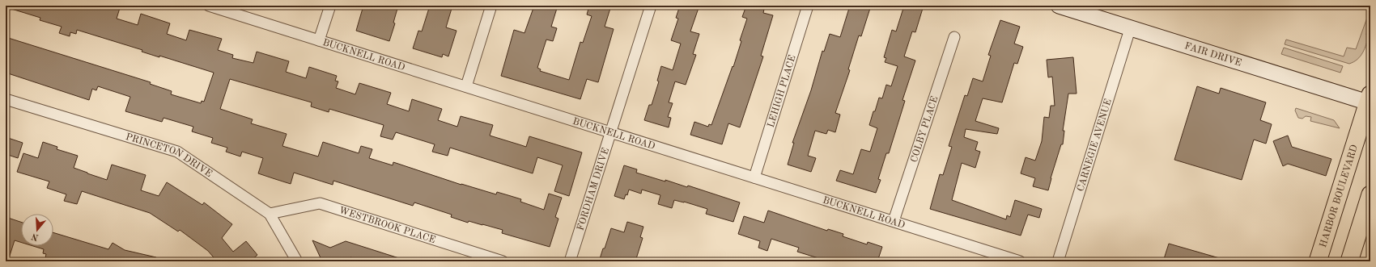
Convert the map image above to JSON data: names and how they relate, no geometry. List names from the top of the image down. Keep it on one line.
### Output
{"streets":{"main road":["FAIR DRIVE","HARBOR BOULEVARD"],"street":["BUCKNELL ROAD","LEHIGH PLACE","COLBY PLACE","CARNEGIE AVENUE","PRINCETON DRIVE","FORDHAM DRIVE","WESTBROOK PLACE"]},"crossings":[["BUCKNELL ROAD","LEHIGH PLACE"],["BUCKNELL ROAD","COLBY PLACE"],["BUCKNELL ROAD","FORDHAM DRIVE"],["FAIR DRIVE","CARNEGIE AVENUE"],["FAIR DRIVE","HARBOR BOULEVARD"],["PRINCETON DRIVE","WESTBROOK PLACE"]],"north":"bottom"}
